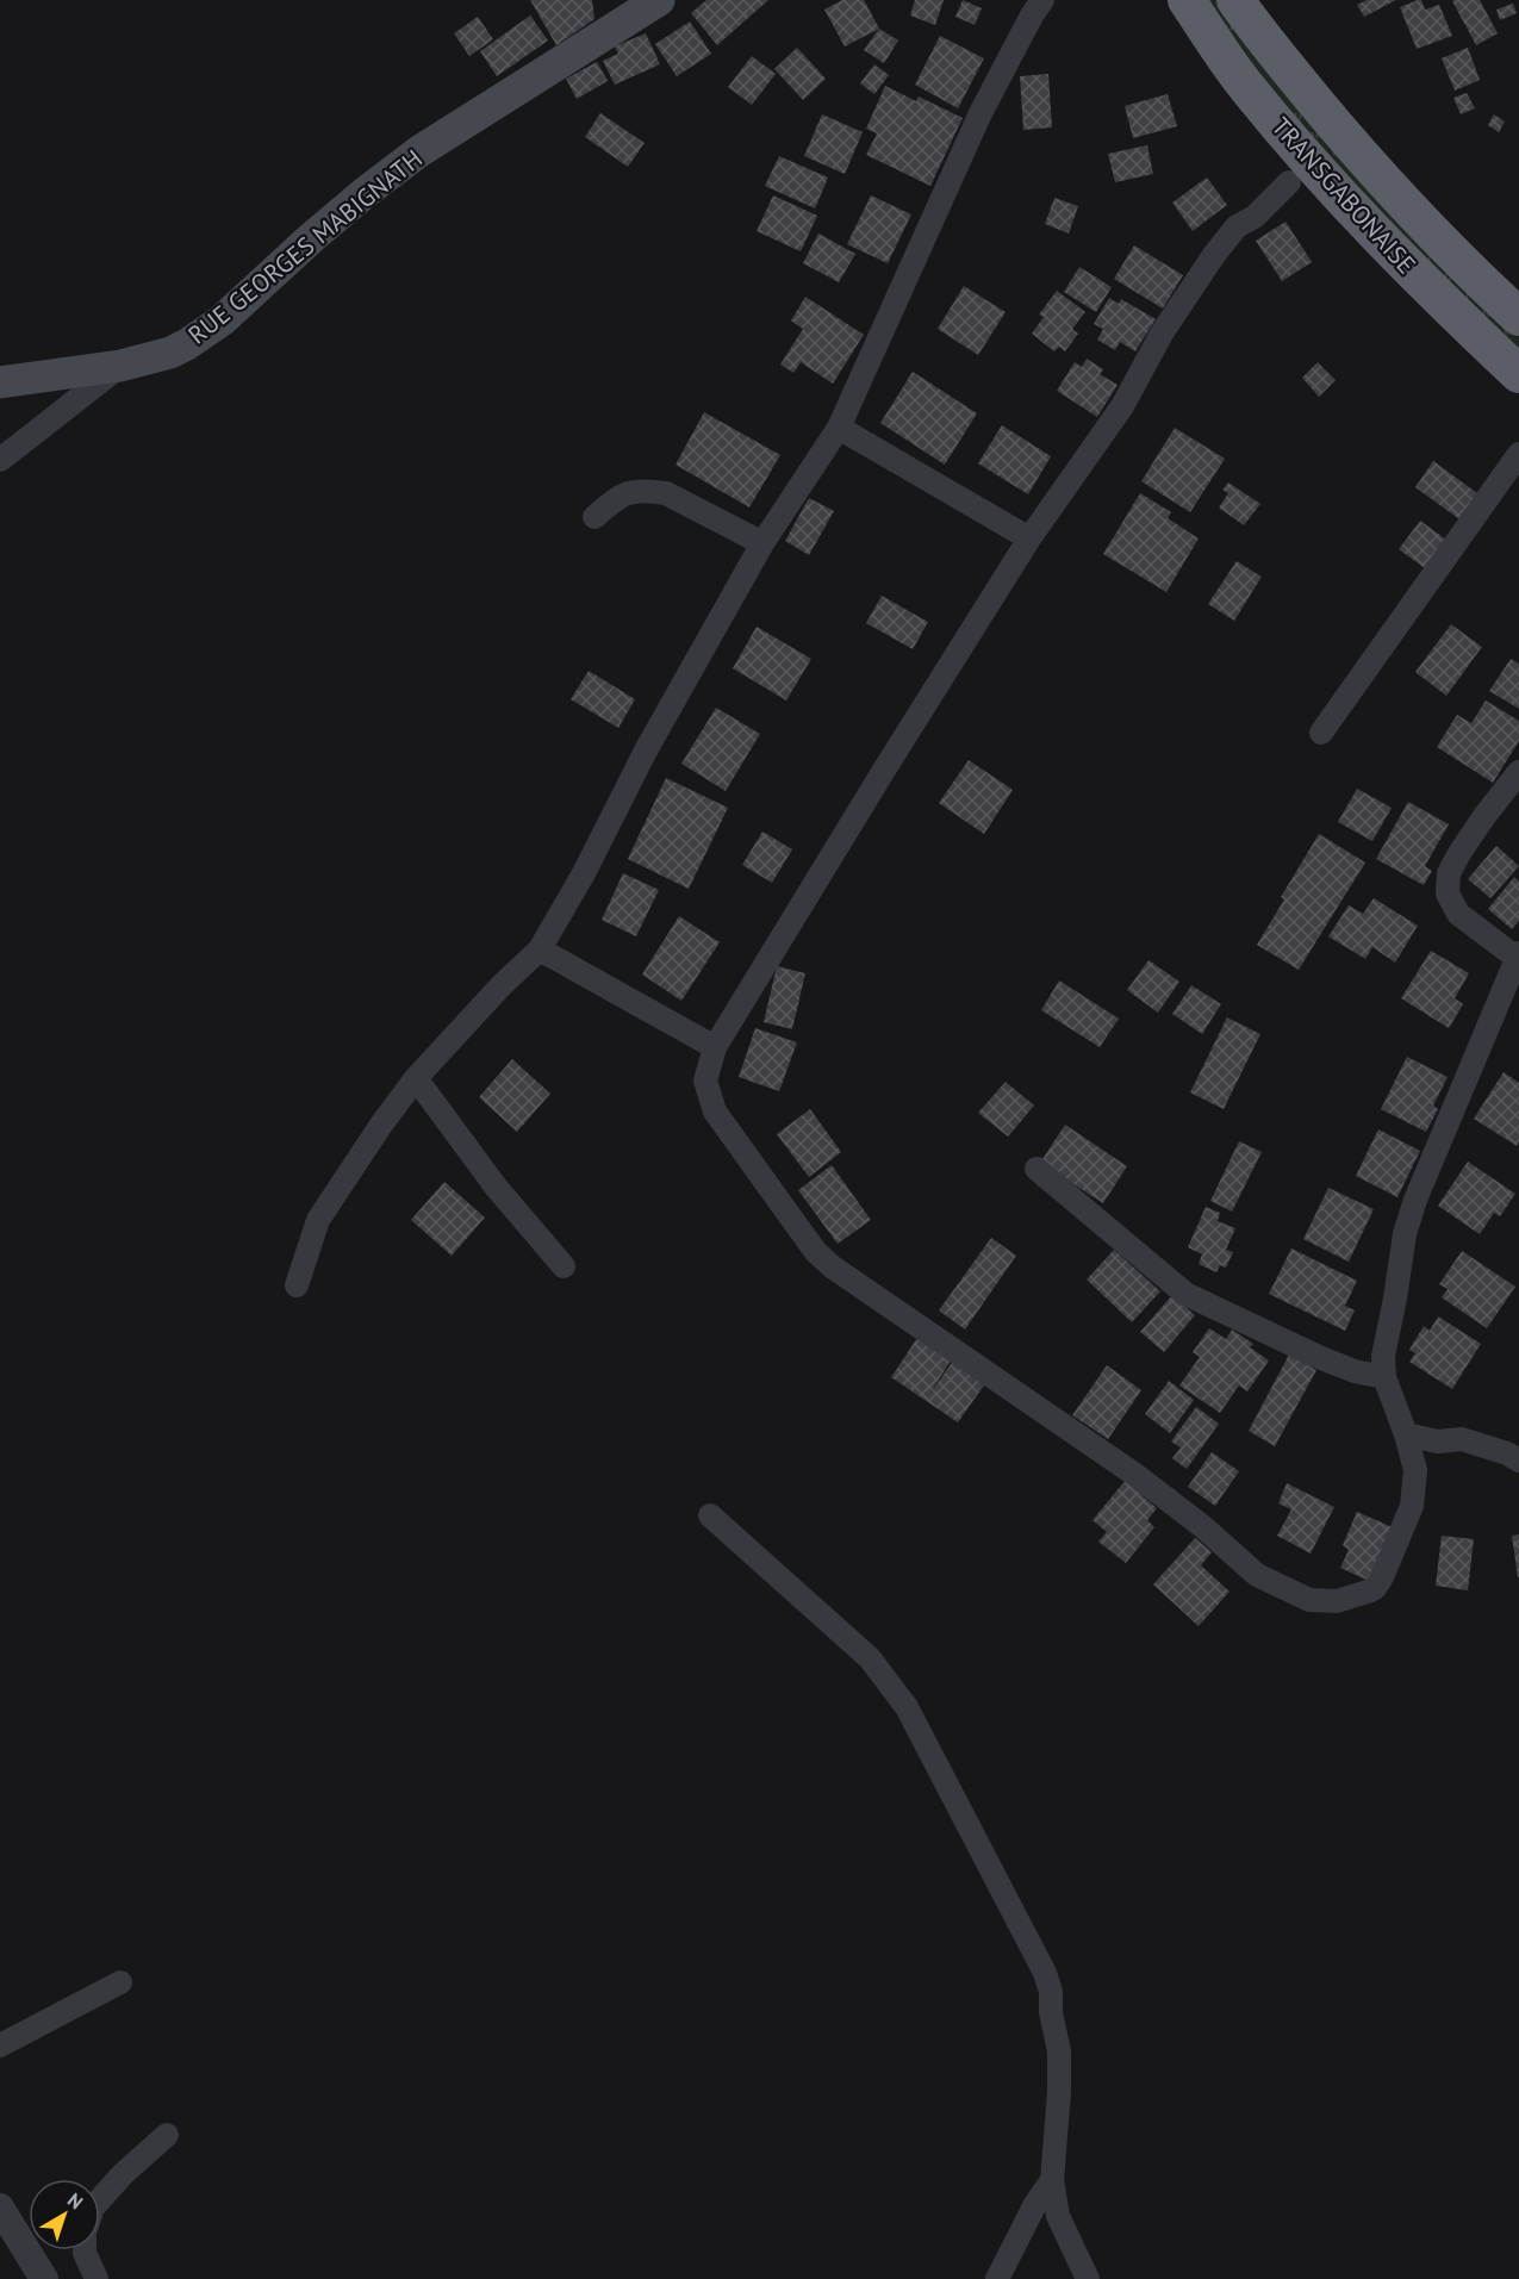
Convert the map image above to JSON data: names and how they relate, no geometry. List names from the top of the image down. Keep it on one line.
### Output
{"streets":{"highway":["TRANSGABONAISE"],"main road":["RUE GEORGES MABIGNATH"]},"north":"top right"}
